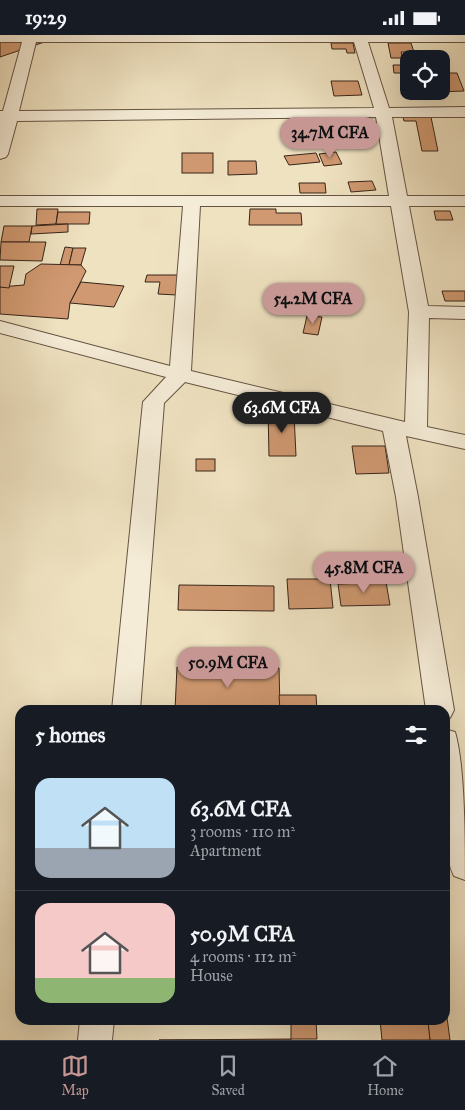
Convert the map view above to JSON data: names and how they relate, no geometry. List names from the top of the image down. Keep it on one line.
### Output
{"page":{"status":"19:29","price":["34.7M CFA","54.2M CFA","63.6M CFA","45.8M CFA","50.9M CFA"],"heading":"5 homes","list":[{"name":"63.6M CFA","note":"3 rooms · 110 m² · Apartment"},{"name":"50.9M CFA","note":"4 rooms · 112 m² · House"}],"tabs":["Map","Saved","Home"]}}
